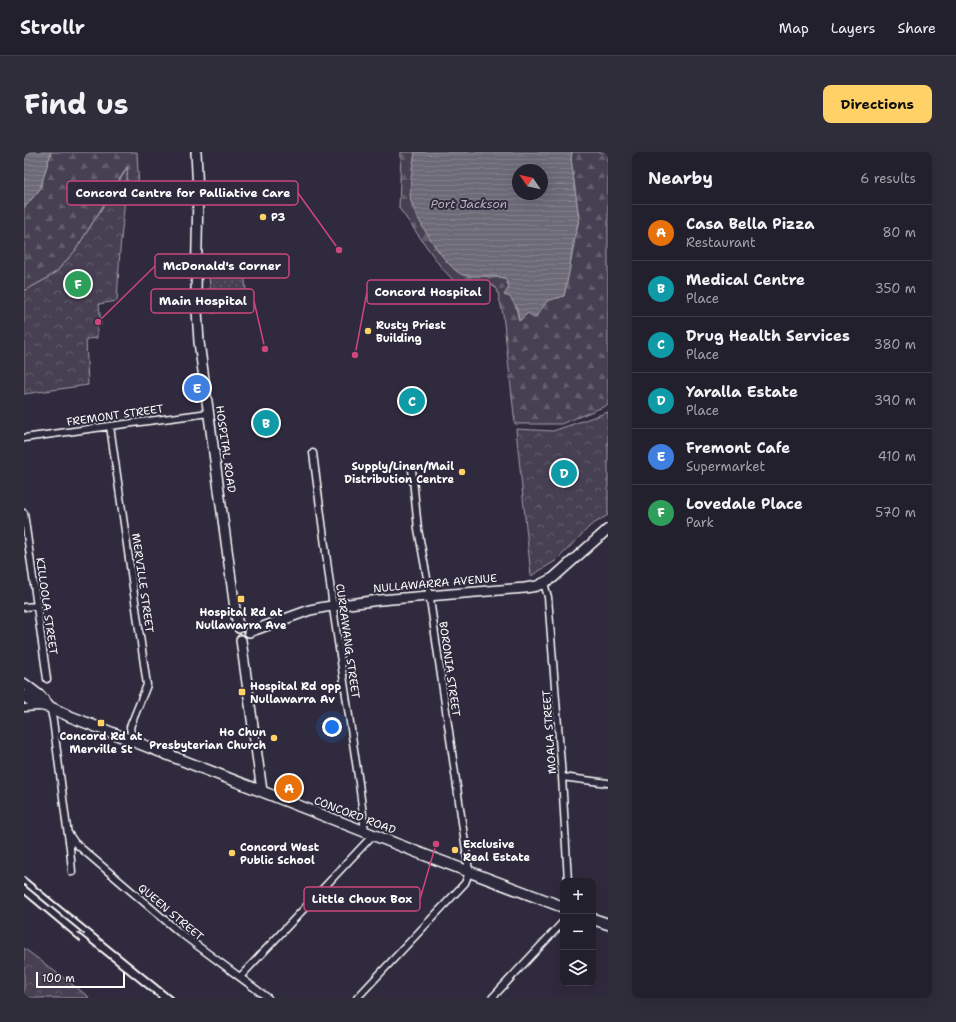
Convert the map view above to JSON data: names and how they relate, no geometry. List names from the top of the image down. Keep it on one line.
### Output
{"streets":{"main road":["HOSPITAL ROAD","NULLAWARRA AVENUE","CONCORD ROAD"],"street":["FREMONT STREET","MERVILLE STREET","KILLOOLA STREET","CURRAWANG STREET","BORONIA STREET","MOALA STREET","QUEEN STREET"]},"crossings":[["FREMONT STREET","HOSPITAL ROAD"],["FREMONT STREET","MERVILLE STREET"],["HOSPITAL ROAD","NULLAWARRA AVENUE"],["MERVILLE STREET","CONCORD ROAD"],["NULLAWARRA AVENUE","CURRAWANG STREET"],["NULLAWARRA AVENUE","BORONIA STREET"],["NULLAWARRA AVENUE","MOALA STREET"],["CURRAWANG STREET","CONCORD ROAD"],["BORONIA STREET","CONCORD ROAD"]],"water":["Port Jackson"],"places":{"other":["P3","Concord Centre for Palliative Care","McDonald's Corner","Rusty Priest Building","Main Hospital","Concord Hospital","Supply/Linen/Mail Distribution Centre","Ho Chun Presbyterian Church","Little Choux Box","Exclusive Real Estate","Concord West Public School"],"transit":["Hospital Rd at Nullawarra Ave","Hospital Rd opp Nullawarra Av","Concord Rd at Merville St"]},"scale_bar":"100 m","north":"top left","page":{"header":"Strollr","nav":["Map","Layers","Share"],"title":"Find us","buttons":"Directions","heading":["Nearby","6 results"],"list":[{"mark":"A","name":"Casa Bella Pizza","note":"Restaurant","value":"80 m"},{"mark":"B","name":"Medical Centre","note":"Place","value":"350 m"},{"mark":"C","name":"Drug Health Services","note":"Place","value":"380 m"},{"mark":"D","name":"Yaralla Estate","note":"Place","value":"390 m"},{"mark":"E","name":"Fremont Cafe","note":"Supermarket","value":"410 m"},{"mark":"F","name":"Lovedale Place","note":"Park","value":"570 m"}],"pins":["F","E","C","B","D","A"],"map_buttons":["+","−"],"scale":"100 m"}}
